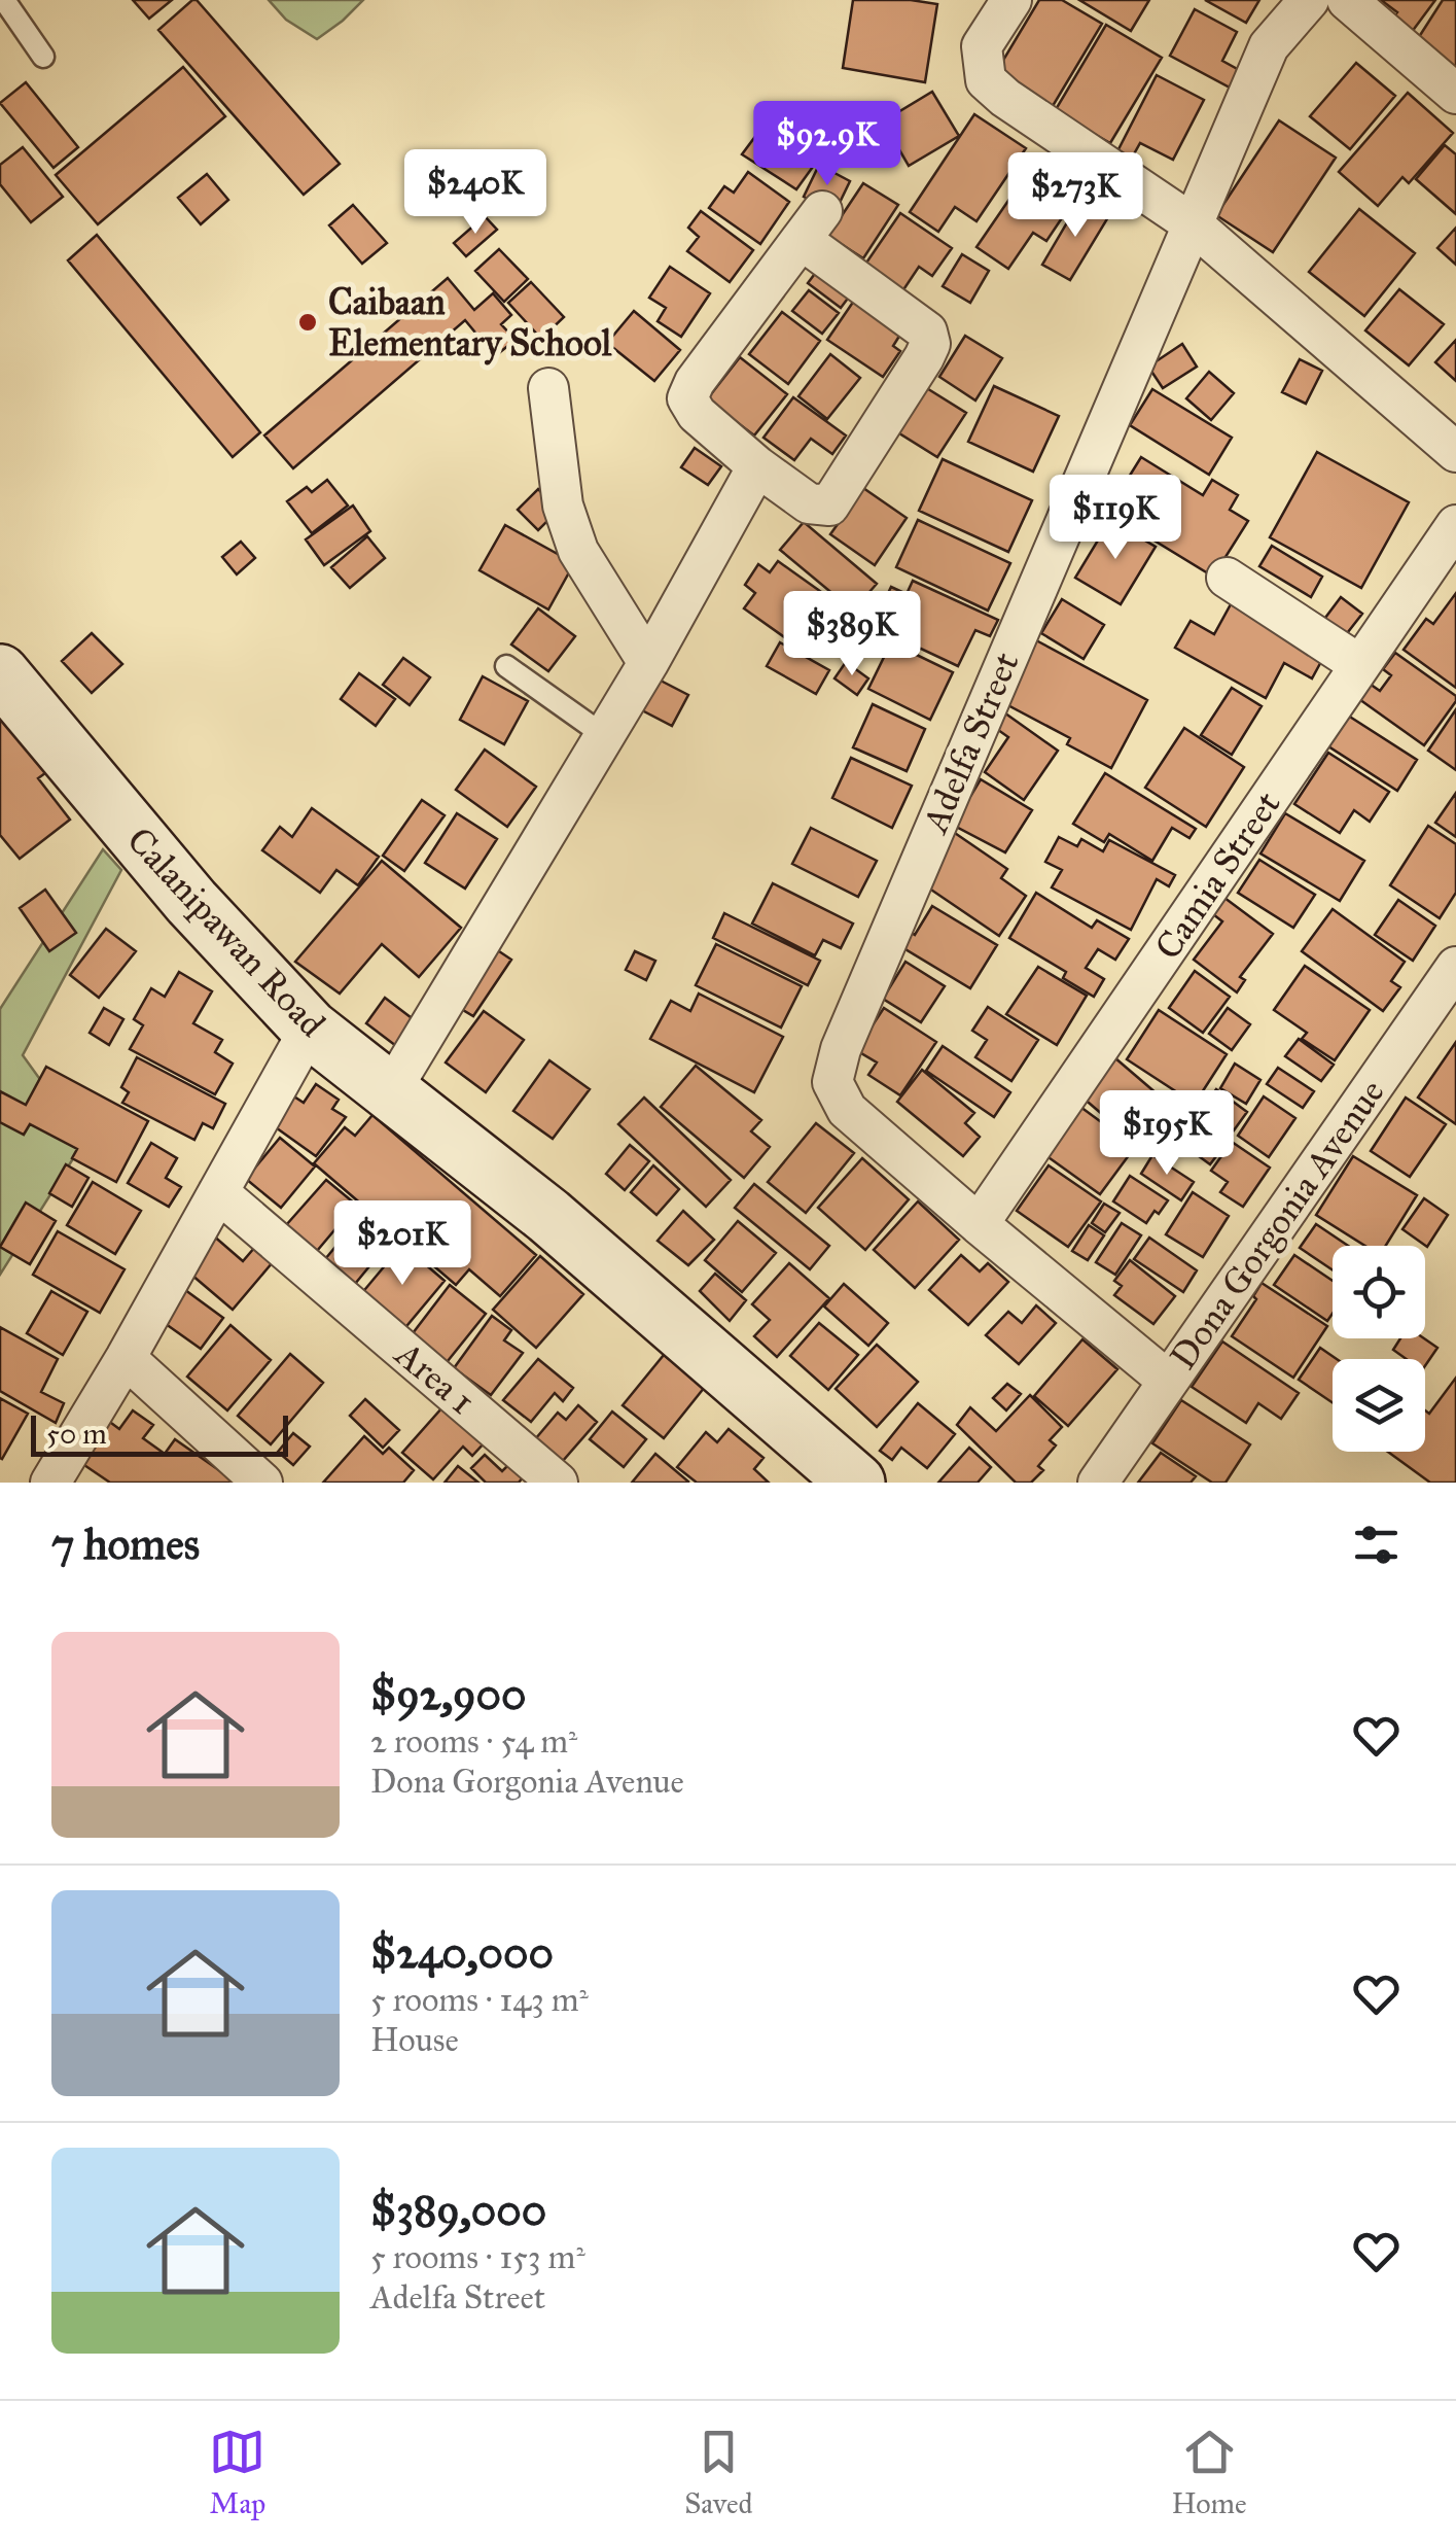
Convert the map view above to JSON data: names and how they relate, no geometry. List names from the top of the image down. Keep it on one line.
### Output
{"streets":{"street":["Adelfa Street","Camia Street","Calanipawan Road","Dona Gorgonia Avenue","Area 1"]},"crossings":[["Adelfa Street","Camia Street"],["Adelfa Street","Dona Gorgonia Avenue"]],"places":["Caibaan Elementary School"],"scale_bar":"50 m","page":{"price":["$92.9K","$240K","$273K","$119K","$389K","$195K","$201K"],"scale":"50 m","heading":"7 homes","list":[{"name":"$92,900","note":"2 rooms · 54 m² · Dona Gorgonia Avenue"},{"name":"$240,000","note":"5 rooms · 143 m² · House"},{"name":"$389,000","note":"5 rooms · 153 m² · Adelfa Street"}],"tabs":["Map","Saved","Home"]}}
